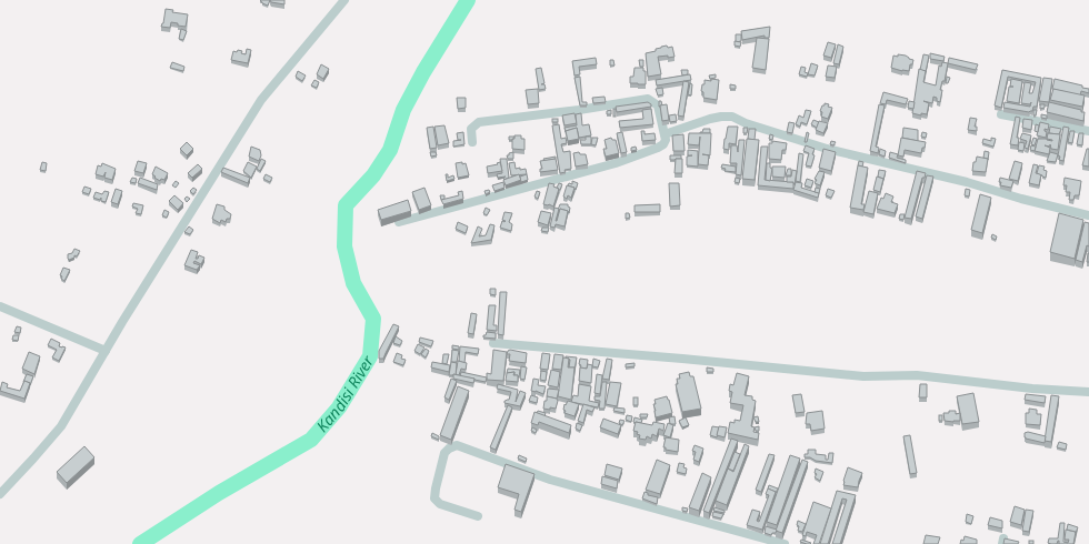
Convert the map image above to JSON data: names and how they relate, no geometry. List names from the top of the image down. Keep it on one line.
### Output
{"water":["Kandisi River"]}
